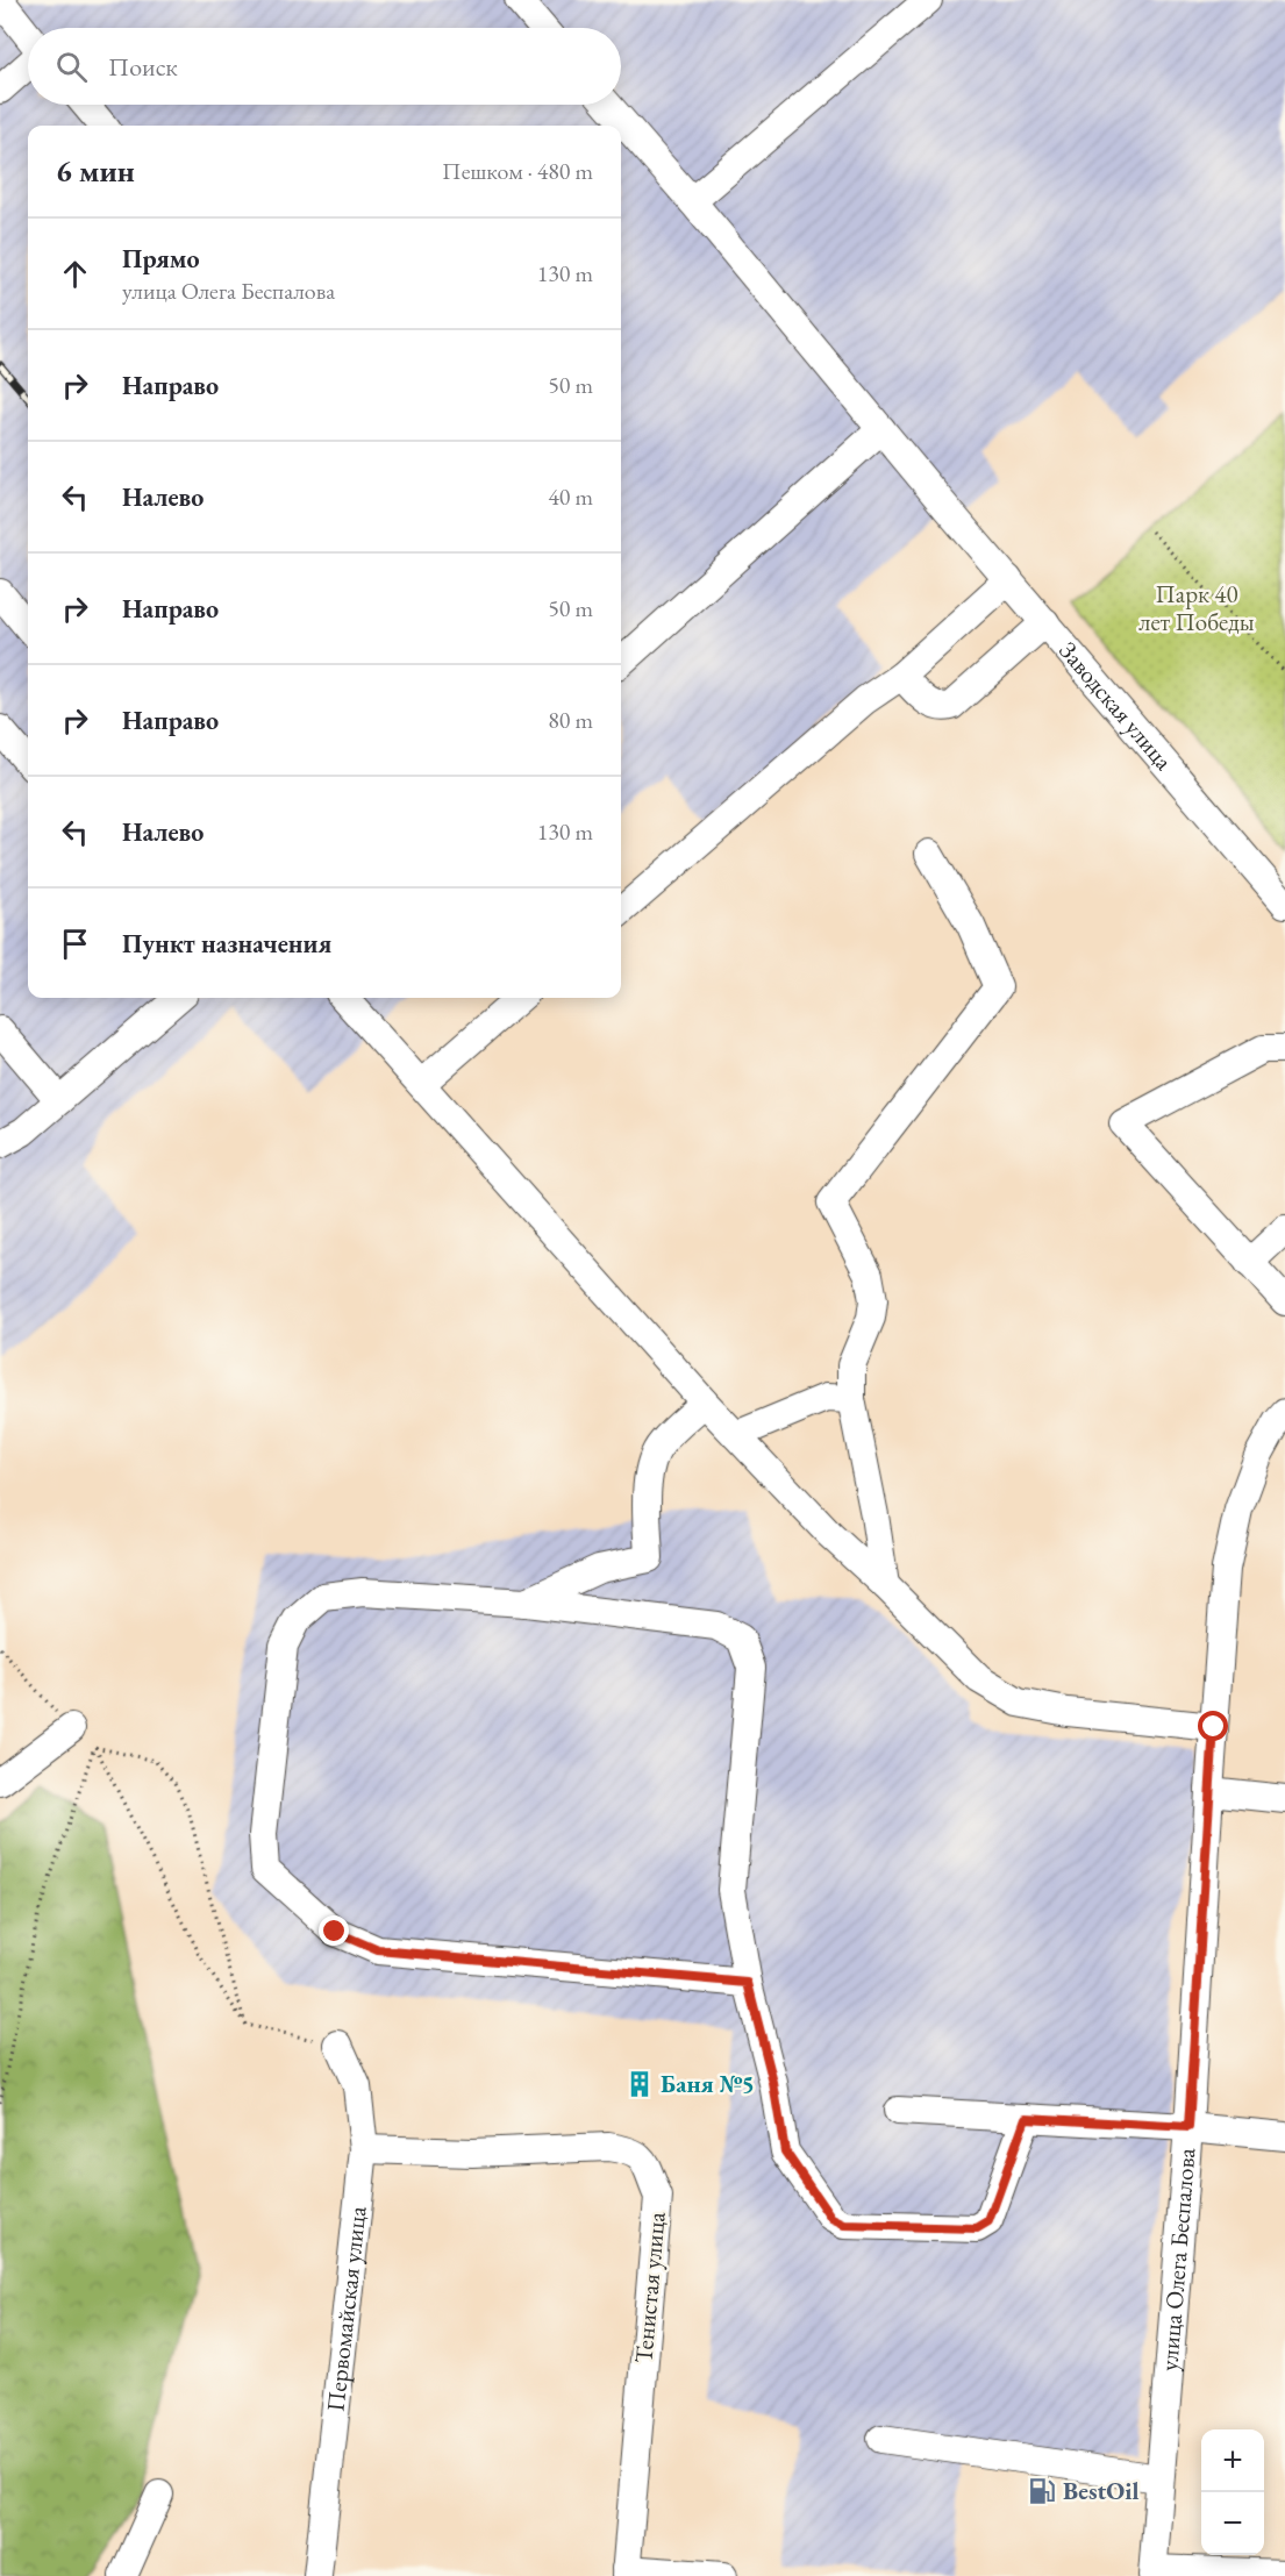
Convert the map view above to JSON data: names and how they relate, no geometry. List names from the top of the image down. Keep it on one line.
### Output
{"streets":{"street":["Заводская улица","улица Олега Беспалова","Тенистая улица","Первомайская улица"]},"crossings":[["Тенистая улица","Первомайская улица"]],"parks":["Парк 40 лет Победы"],"places":{"building":["Баня №5"],"fuel station":["BestOil"]},"page":{"search":"Поиск","heading":["6 мин","Пешком · 480 m"],"list":[["Прямо","улица Олега Беспалова","130 m"],["Направо","50 m"],["Налево","40 m"],["Направо","50 m"],["Направо","80 m"],["Налево","130 m"],"Пункт назначения"],"map_buttons":["+","−"]}}
